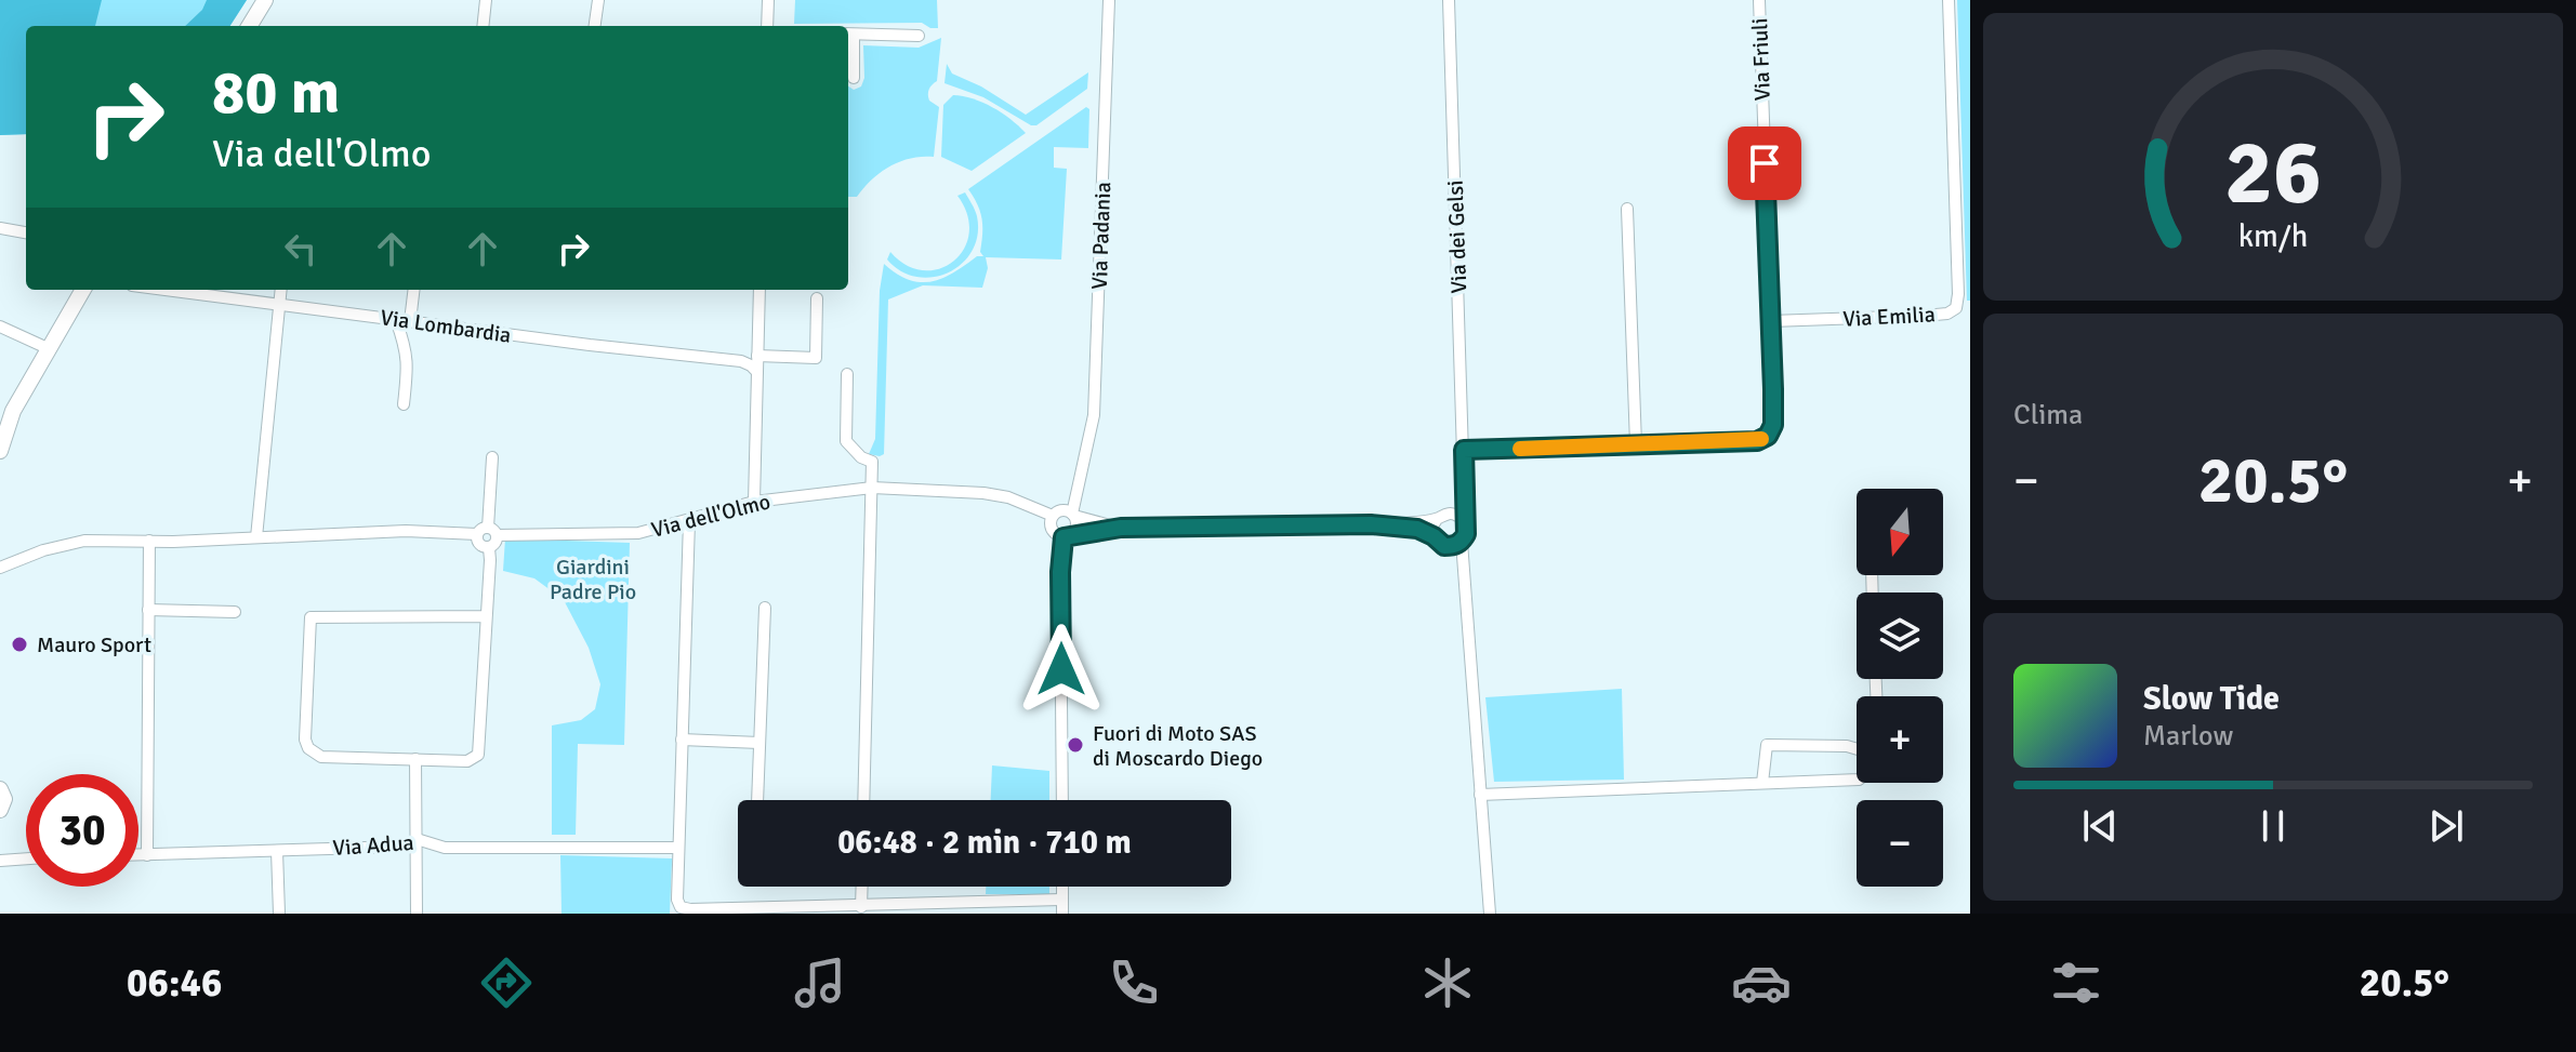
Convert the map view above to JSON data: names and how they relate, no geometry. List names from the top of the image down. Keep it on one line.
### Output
{"streets":{"street":["Via Friuli","Via Padania","Via dei Gelsi","Via Emilia","Via Lombardia","Via dell'Olmo","Via Adua"]},"crossings":[["Via Friuli","Via dei Gelsi"],["Via Friuli","Via Emilia"],["Via Padania","Via dell'Olmo"]],"parks":["Giardini Padre Pio"],"places":["Mauro Sport","Fuori di Moto SAS di Moscardo Diego"],"north":"bottom","page":{"turn":["80 m","Via dell'Olmo"],"tile":"Clima","heat":["−","20.5°","+"],"map_buttons":["+","−"],"song":["Slow Tide","Marlow"],"limit":"30","trip":"06:48 · 2 min · 710 m","tabs":["06:46","20.5°"],"gauge":["26","km/h"]}}
